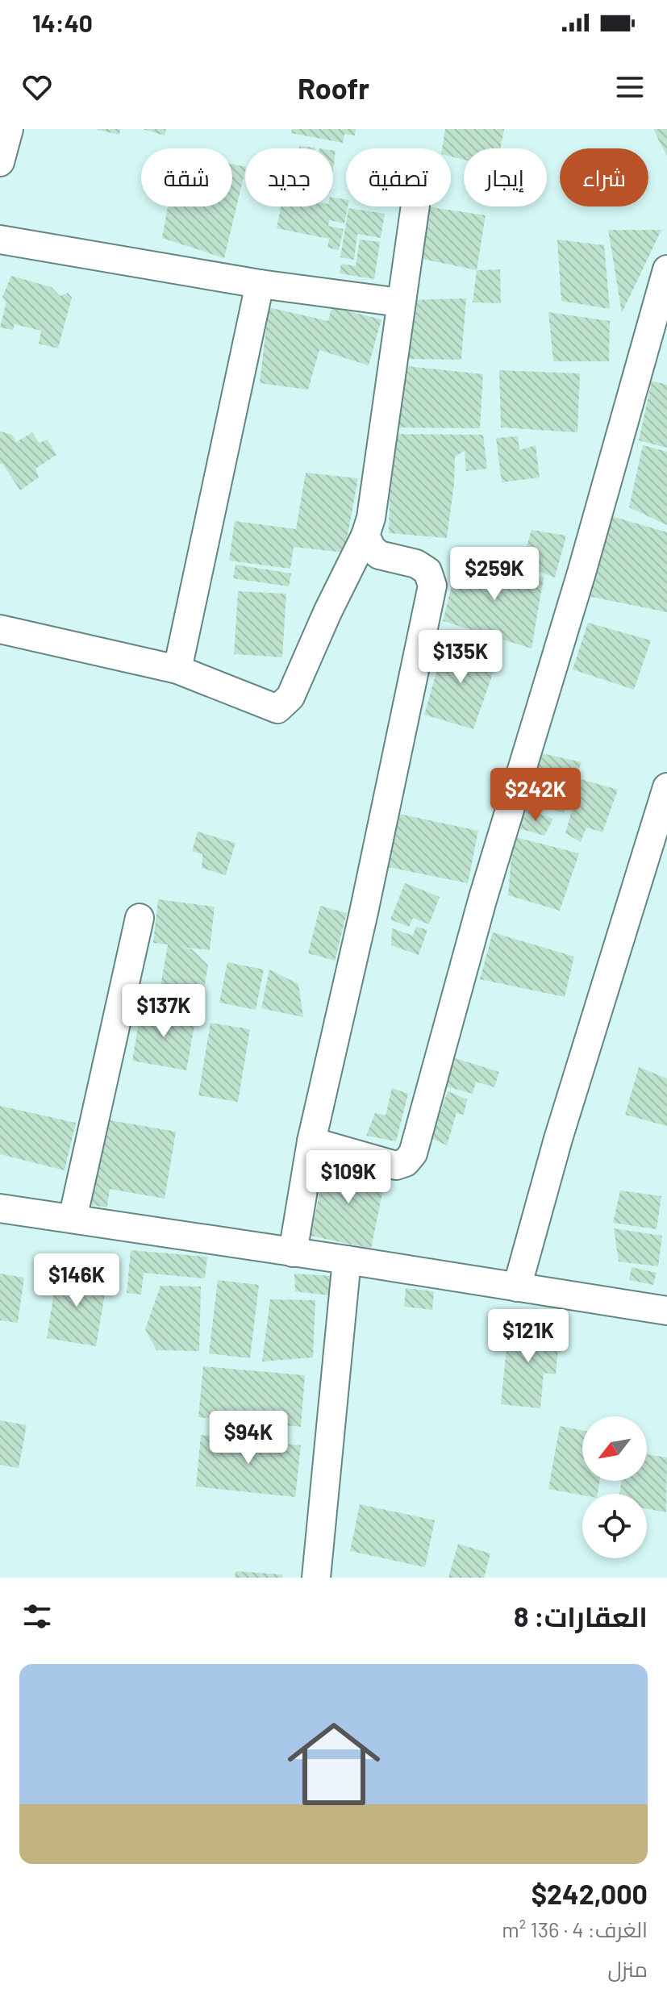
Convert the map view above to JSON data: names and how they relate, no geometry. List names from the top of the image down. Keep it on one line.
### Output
{"north":"bottom left","page":{"status":"14:40","header":"Roofr","chip":["شراء","إيجار","تصفية","جديد","شقة"],"price":["$259K","$135K","$242K","$137K","$109K","$146K","$121K","$94K"],"heading":"العقارات: 8","list":[{"name":"$242,000","note":"الغرف: 4 · 136 m² · منزل"}]}}
